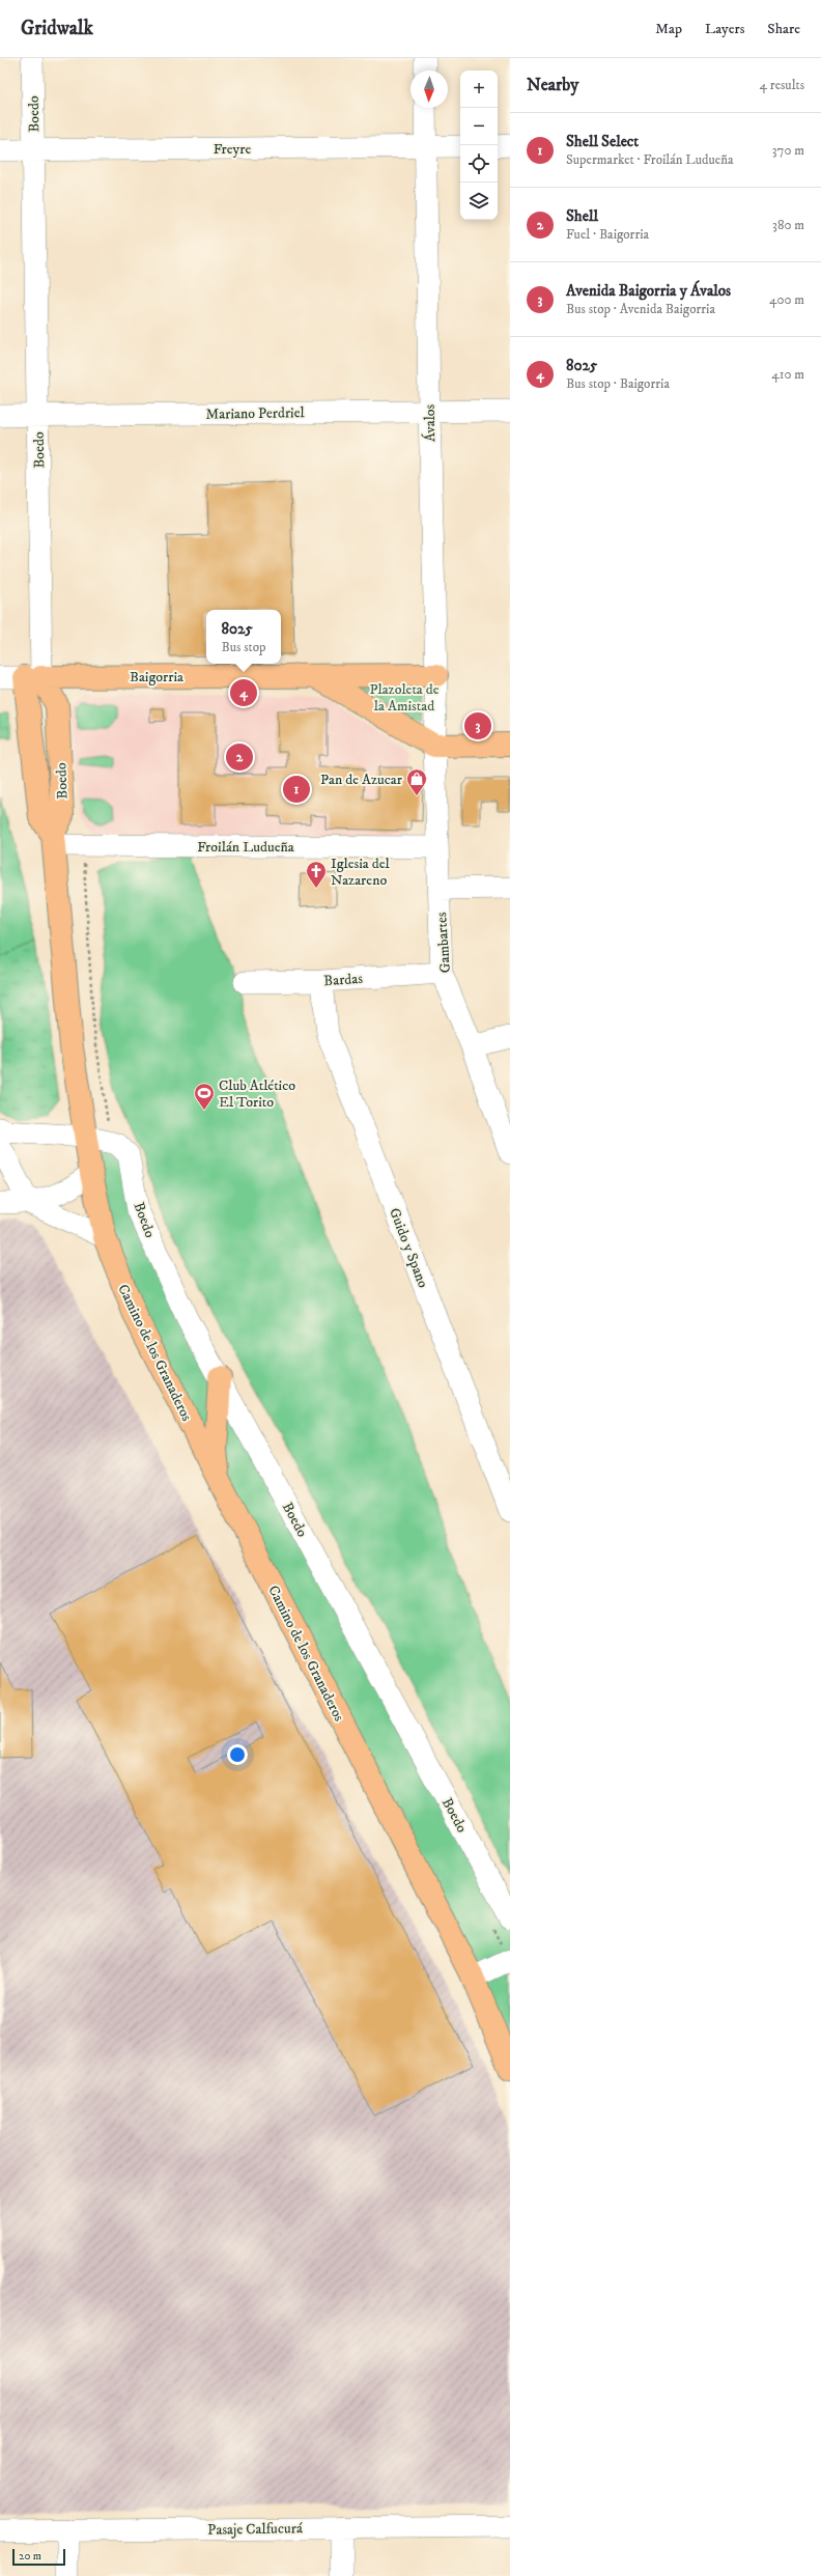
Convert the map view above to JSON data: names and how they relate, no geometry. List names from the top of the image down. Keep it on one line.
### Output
{"streets":{"main road":["Boedo","Baigorria","Camino de los Granaderos"],"street":["Freyre","Mariano Perdriel","Ávalos","Froilán Ludueña","Gambartes","Bardas","Guido y Spano","Pasaje Calfucurá"]},"crossings":[["Boedo","Freyre"],["Boedo","Mariano Perdriel"],["Boedo","Baigorria"],["Boedo","Froilán Ludueña"],["Boedo","Camino de los Granaderos"],["Freyre","Ávalos"],["Mariano Perdriel","Ávalos"],["Ávalos","Baigorria"],["Ávalos","Gambartes"],["Froilán Ludueña","Gambartes"],["Gambartes","Bardas"],["Bardas","Guido y Spano"]],"parks":["Plazoleta de la Amistad"],"places":{"shop":["Pan de Azucar"],"church":["Iglesia del Nazareno"],"sports":["Club Atlético El Torito"]},"scale_bar":"20 m","north":"bottom","page":{"header":"Gridwalk","nav":["Map","Layers","Share"],"heading":["Nearby","4 results"],"map_buttons":["+","−"],"list":[{"mark":"1","name":"Shell Select","note":"Supermarket · Froilán Ludueña","value":"370 m"},{"mark":"2","name":"Shell","note":"Fuel · Baigorria","value":"380 m"},{"mark":"3","name":"Avenida Baigorria y Ávalos","note":"Bus stop · Avenida Baigorria","value":"400 m"},{"mark":"4","name":"8025","note":"Bus stop · Baigorria","value":"410 m"}],"popup":["8025","Bus stop"],"pins":["4","3","2","1"],"scale":"20 m"}}
